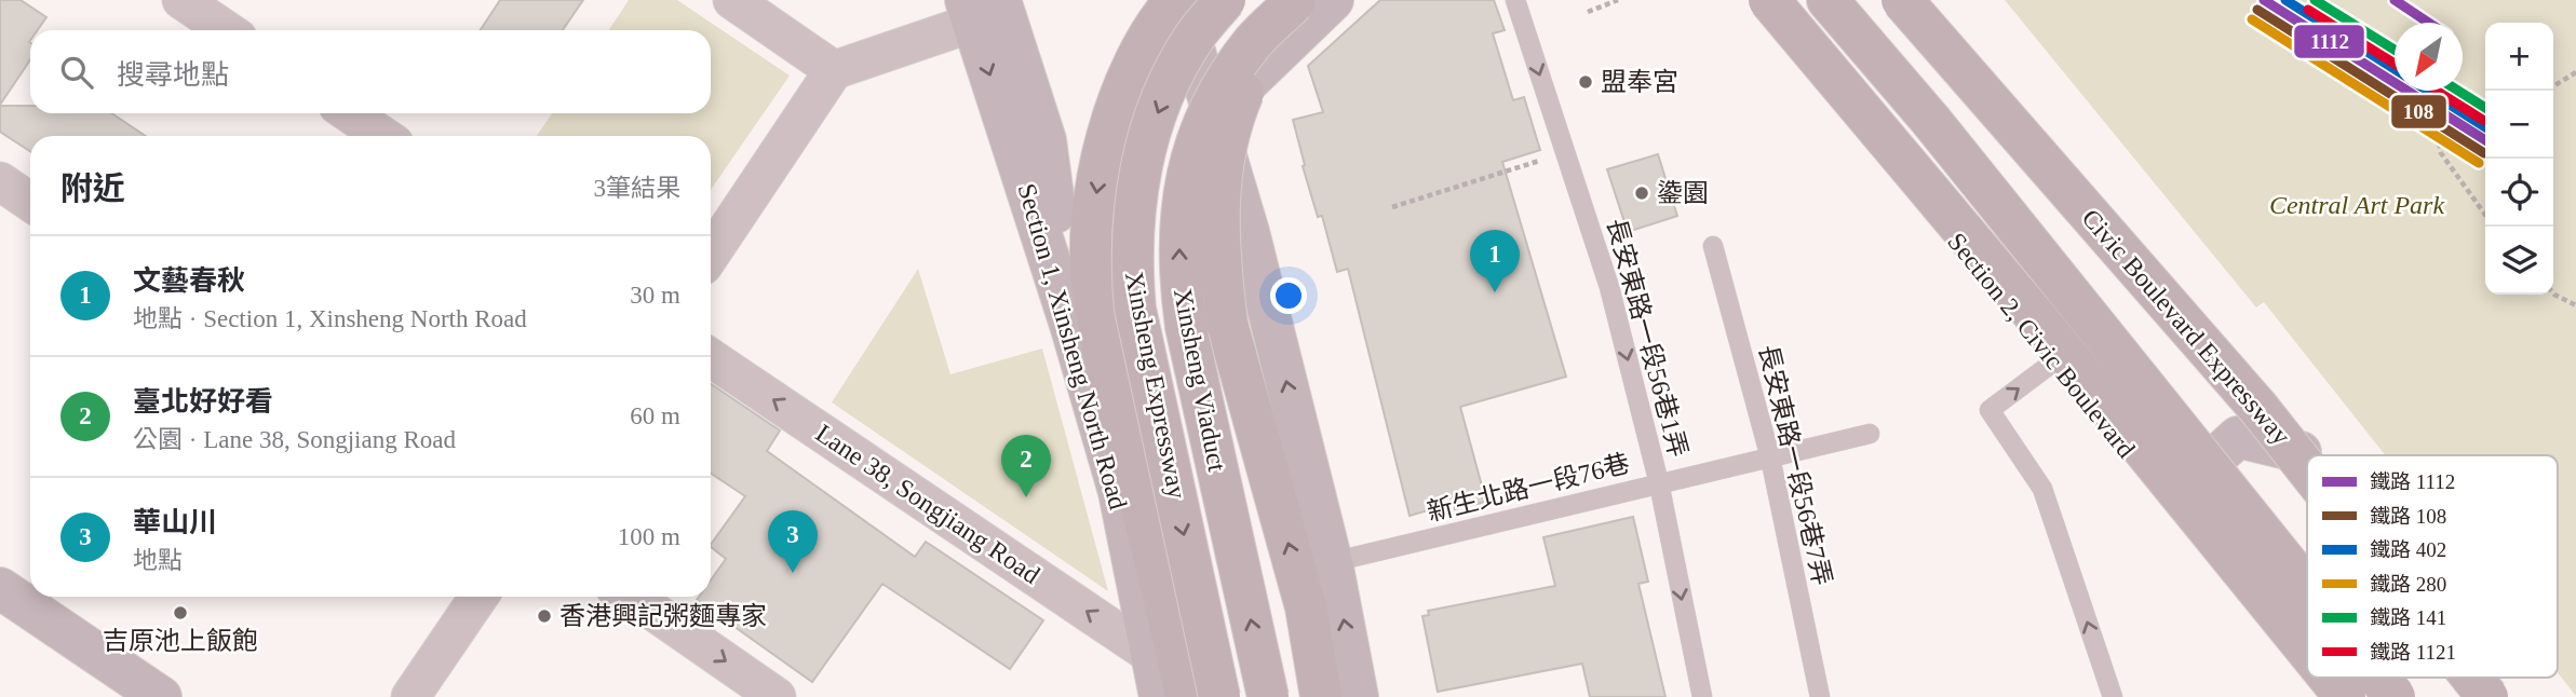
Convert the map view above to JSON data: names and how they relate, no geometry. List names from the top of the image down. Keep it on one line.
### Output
{"streets":{"highway":["Civic Boulevard Expressway","Xinsheng Viaduct","Xinsheng Expressway"],"street":["Section 2, Civic Boulevard","Section 1, Xinsheng North Road","Lane 38, Songjiang Road"],"lane":["長安東路一段56巷1弄","長安東路一段56巷7弄","新生北路一段76巷"]},"crossings":[["長安東路一段56巷1弄","新生北路一段76巷"],["Section 1, Xinsheng North Road","Lane 38, Songjiang Road"],["長安東路一段56巷7弄","新生北路一段76巷"]],"one_way":["長安東路一段56巷1弄"],"parks":["Central Art Park"],"places":["盟奉宮","鍌園","吉原池上飯飽","香港興記粥麵專家"],"lines":["rail line 1112","rail line 402","rail line 141","rail line 108","rail line 1121","rail line 280"],"legend":["鐵路 1112","鐵路 108","鐵路 402","鐵路 280","鐵路 141","鐵路 1121"],"north":"bottom left","page":{"map_buttons":["+","−"],"search":"搜尋地點","heading":["附近","3筆結果"],"pins":["1","2","3"],"list":[{"mark":"1","name":"文藝春秋","note":"地點 · Section 1, Xinsheng North Road","value":"30 m"},{"mark":"2","name":"臺北好好看","note":"公園 · Lane 38, Songjiang Road","value":"60 m"},{"mark":"3","name":"華山川","note":"地點","value":"100 m"}]}}
